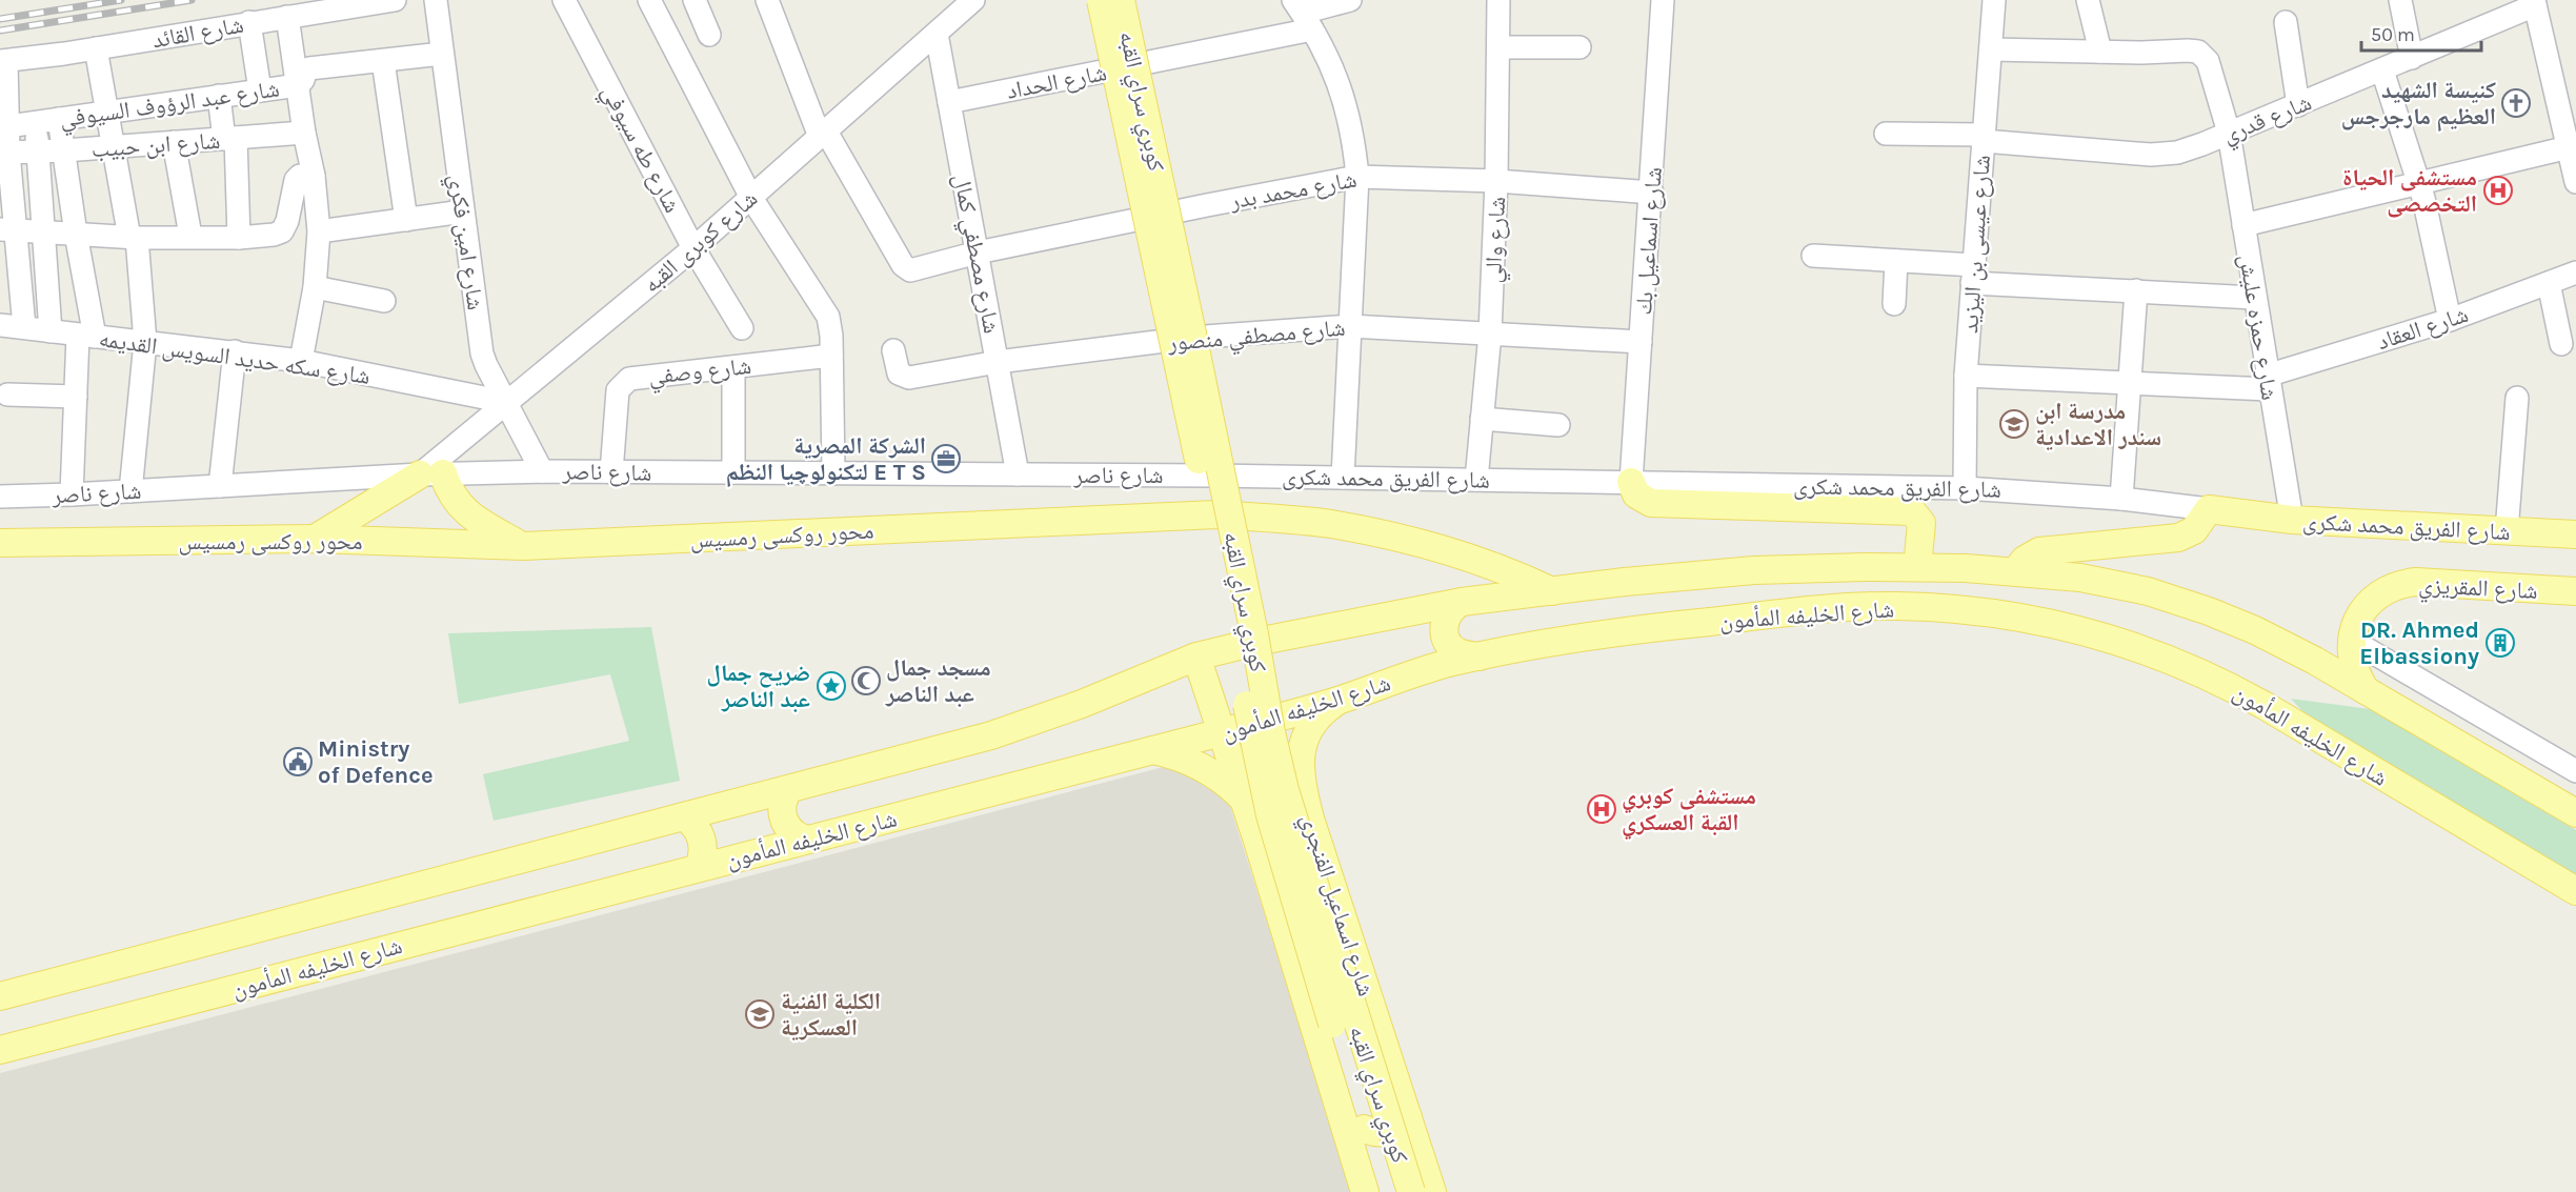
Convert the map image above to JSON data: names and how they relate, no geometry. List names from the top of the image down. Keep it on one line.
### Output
{"streets":{"main road":["كوبري سراي القبه","شارع الفريق محمد شكرى","محور روكسى رمسيس","شارع المقريزي","شارع الخليفه المأمون","شارع اسماعيل الفنجري"],"street":["شارع القائد","شارع الحداد","شارع عبد الرؤوف السيوفي","شارع قدري","شارع ابن حبيب","شارع طه سيوفي","شارع محمد بدر","شارع والي","شارع كوبرى القبه","شارع اسماعيل بك","شارع امين فكري","شارع عيسى بن اليزيد","شارع مصطفي كمال","شارع حمزه عليش","شارع العقاد","شارع مصطفي منصور","شارع سكه حديد السويس القديمه","شارع وصفي","شارع ناصر"]},"crossings":[["شارع الحداد","شارع مصطفي كمال"],["شارع عبد الرؤوف السيوفي","شارع امين فكري"],["شارع قدري","شارع عيسى بن اليزيد"],["شارع قدري","شارع حمزه عليش"],["شارع طه سيوفي","شارع كوبرى القبه"],["شارع محمد بدر","شارع والي"],["شارع محمد بدر","شارع كوبرى القبه"],["شارع محمد بدر","شارع اسماعيل بك"],["شارع محمد بدر","شارع مصطفي كمال"],["شارع والي","شارع مصطفي منصور"],["شارع والي","شارع الفريق محمد شكرى"],["شارع كوبرى القبه","شارع امين فكري"],["شارع كوبرى القبه","شارع مصطفي كمال"],["شارع كوبرى القبه","شارع سكه حديد السويس القديمه"],["شارع كوبرى القبه","شارع ناصر"],["شارع اسماعيل بك","شارع مصطفي منصور"],["شارع اسماعيل بك","شارع الفريق محمد شكرى"],["شارع امين فكري","شارع سكه حديد السويس القديمه"],["شارع امين فكري","شارع ناصر"],["شارع عيسى بن اليزيد","شارع حمزه عليش"],["شارع عيسى بن اليزيد","شارع العقاد"],["شارع عيسى بن اليزيد","شارع الفريق محمد شكرى"],["شارع مصطفي كمال","شارع مصطفي منصور"],["شارع مصطفي كمال","شارع ناصر"],["شارع حمزه عليش","شارع العقاد"],["شارع حمزه عليش","شارع الفريق محمد شكرى"],["شارع وصفي","شارع ناصر"],["شارع ناصر","شارع الفريق محمد شكرى"],["محور روكسى رمسيس","شارع الخليفه المأمون"],["شارع الخليفه المأمون","شارع اسماعيل الفنجري"]],"places":{"church":["كنيسة الشهيد العظيم مارجرجس"],"hospital":["مستشفى الحياة التخصصى","مستشفى كوبري القبة العسكري"],"school or university":["مدرسة ابن سندر الاعدادية","الكلية الفنية العسكرية"],"office":["الشركة المصرية لتكنولوچيا النظم E T S"],"building":["DR. Ahmed Elbassiony"],"mosque":["مسجد جمال عبد الناصر"],"place":["ضريح جمال عبد الناصر"],"public building":["Ministry of Defence"]},"scale_bar":"50 m"}
